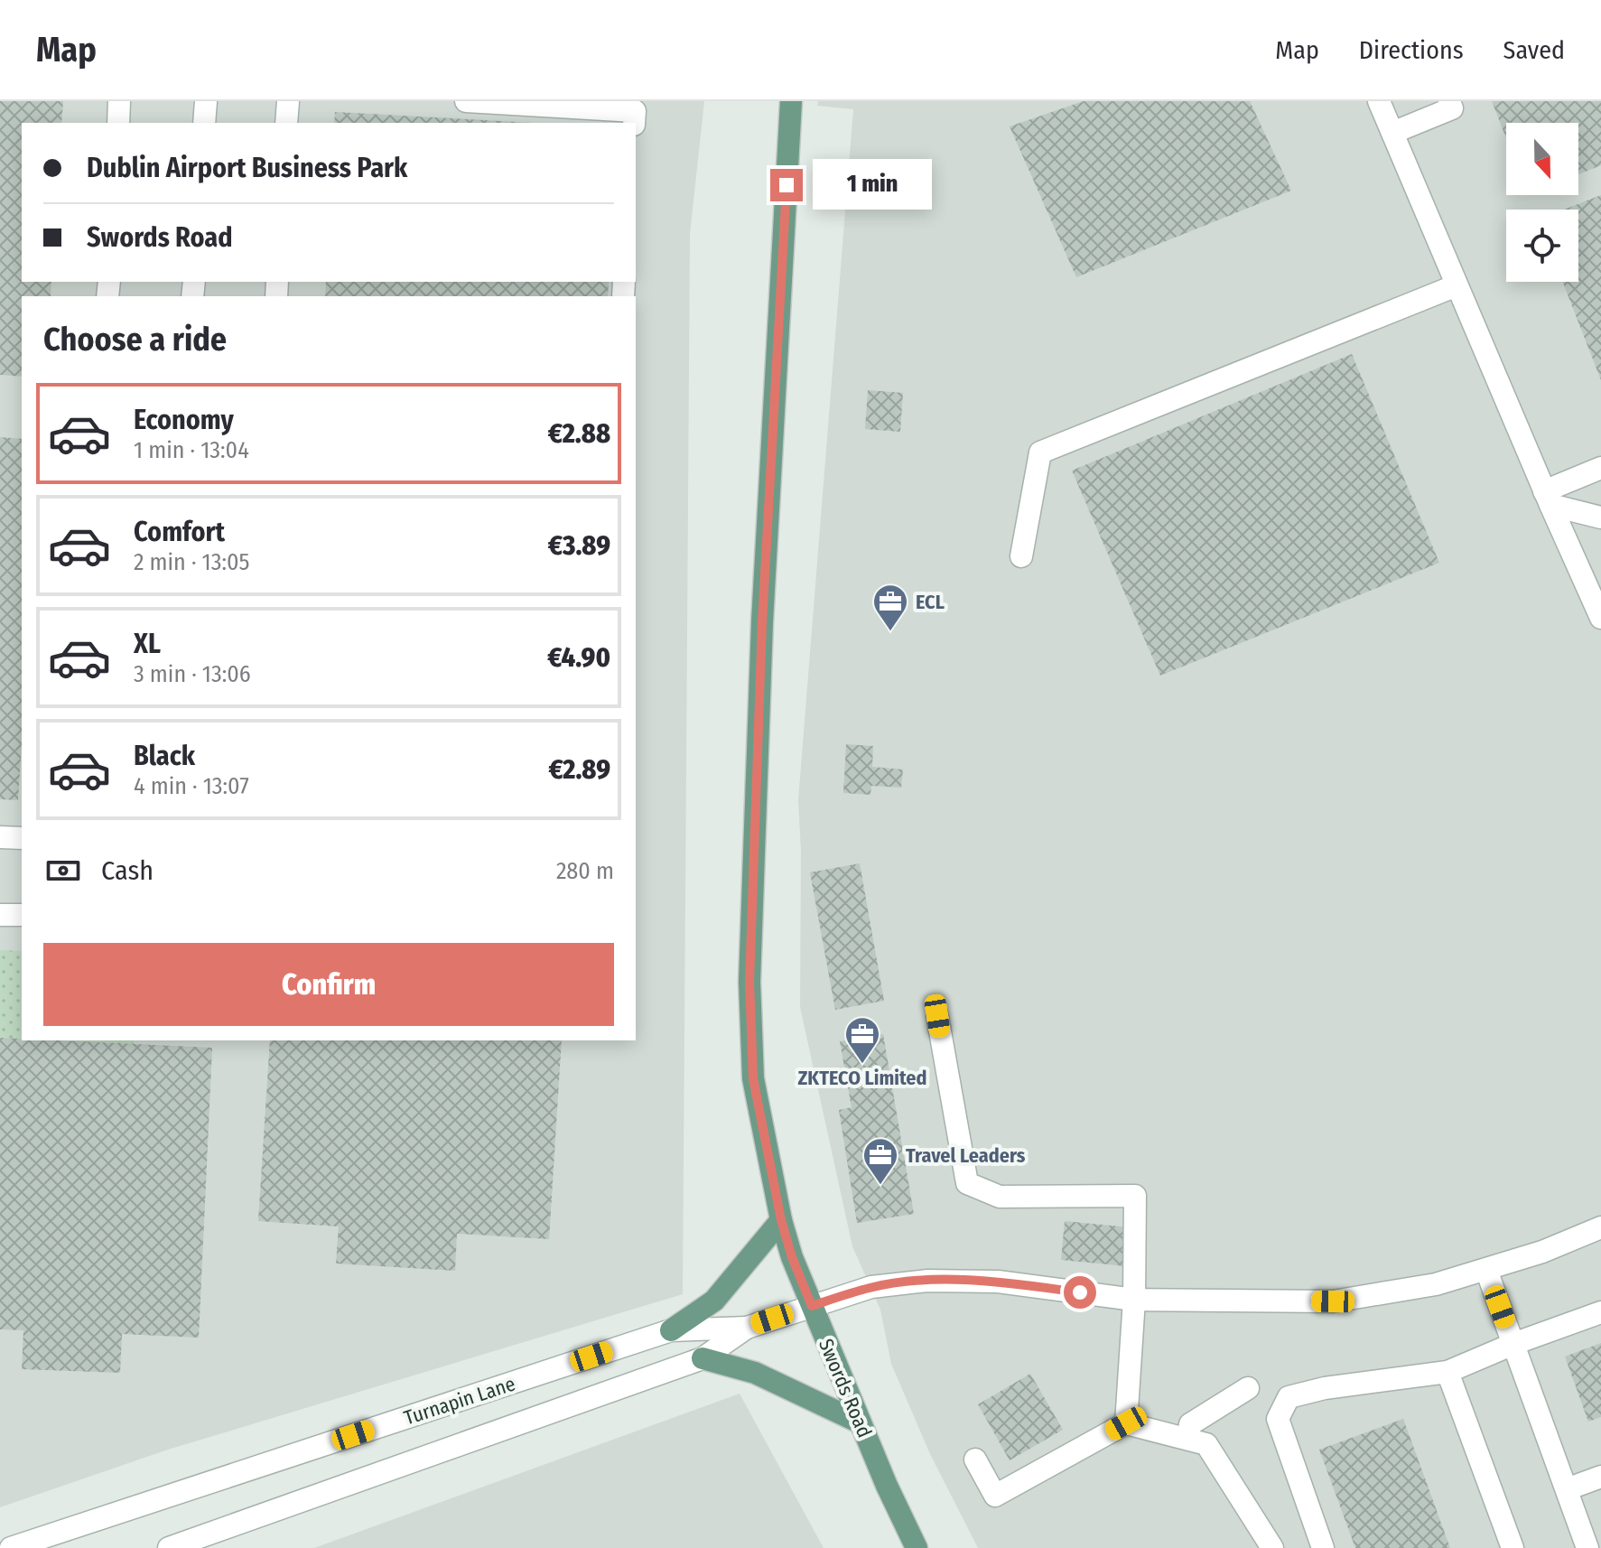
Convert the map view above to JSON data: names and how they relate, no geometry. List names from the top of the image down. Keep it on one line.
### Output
{"streets":{"main road":["Swords Road"],"street":["Turnapin Lane"]},"crossings":[["Swords Road","Turnapin Lane"]],"places":{"office":["ECL","ZKTECO Limited","Travel Leaders"]},"north":"bottom","page":{"header":"Map","nav":["Map","Directions","Saved"],"banner":["Dublin Airport Business Park","Swords Road"],"bubble":"1 min","heading":"Choose a ride","list":[{"name":"Economy","note":"1 min · 13:04","value":"€2.88"},{"name":"Comfort","note":"2 min · 13:05","value":"€3.89"},{"name":"XL","note":"3 min · 13:06","value":"€4.90"},{"name":"Black","note":"4 min · 13:07","value":"€2.89"}],"pay":["Cash","280 m"],"buttons":"Confirm"}}
